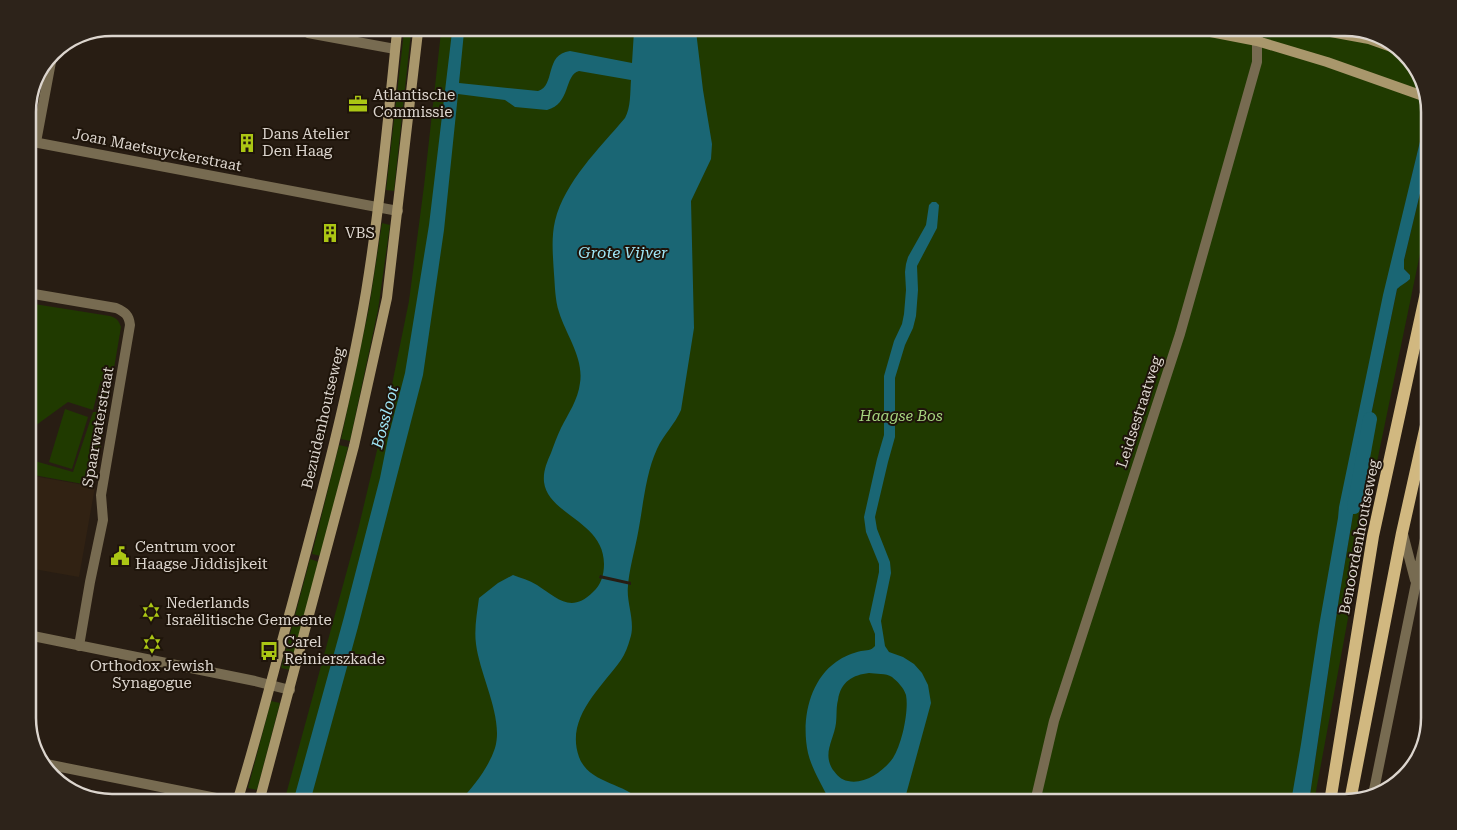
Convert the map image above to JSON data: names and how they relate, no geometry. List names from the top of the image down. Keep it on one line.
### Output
{"streets":{"main road":["Bezuidenhoutseweg","Benoordenhoutseweg"],"street":["Joan Maetsuyckerstraat","Leidsestraatweg","Spaarwaterstraat"]},"crossings":[["Joan Maetsuyckerstraat","Bezuidenhoutseweg"]],"water":["Grote Vijver","Bossloot"],"parks":["Haagse Bos"],"places":{"office":["Atlantische Commissie"],"building":["Dans Atelier Den Haag","VBS"],"public building":["Centrum voor Haagse Jiddisjkeit"],"synagogue":["Nederlands Israëlitische Gemeente","Orthodox Jewish Synagogue"],"bus stop":["Carel Reinierszkade"]}}
